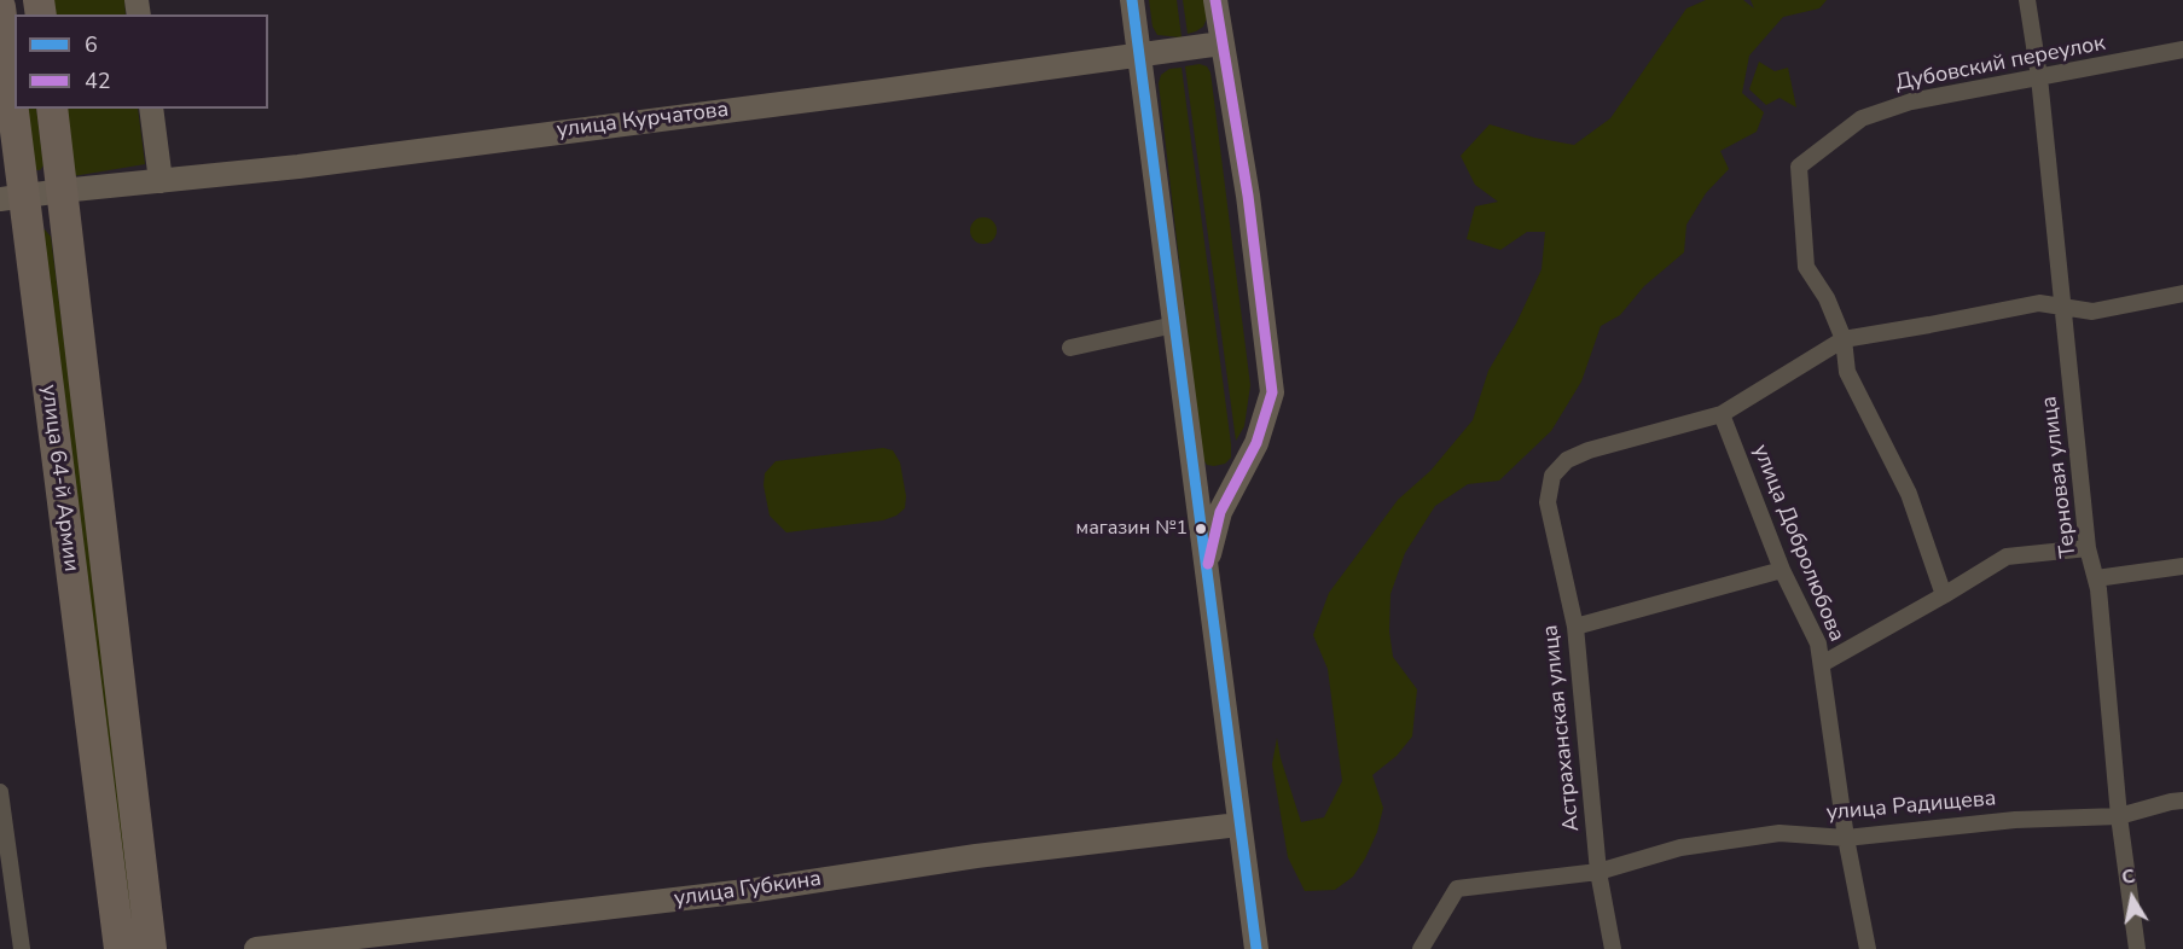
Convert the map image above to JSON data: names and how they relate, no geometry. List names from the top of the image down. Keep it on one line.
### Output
{"streets":{"highway":["улица 64-й Армии"],"street":["Дубовский переулок","улица Курчатова","Терновая улица","улица Добролюбова","Астраханская улица","улица Радищева","улица Губкина"]},"crossings":[["Дубовский переулок","Терновая улица"],["улица Курчатова","улица 64-й Армии"],["Терновая улица","улица Радищева"],["улица Добролюбова","Астраханская улица"],["улица Добролюбова","улица Радищева"],["Астраханская улица","улица Радищева"]],"places":["магазин №1"],"lines":["transit line 6","transit line 42"],"legend":["6","42"],"north":"top"}
